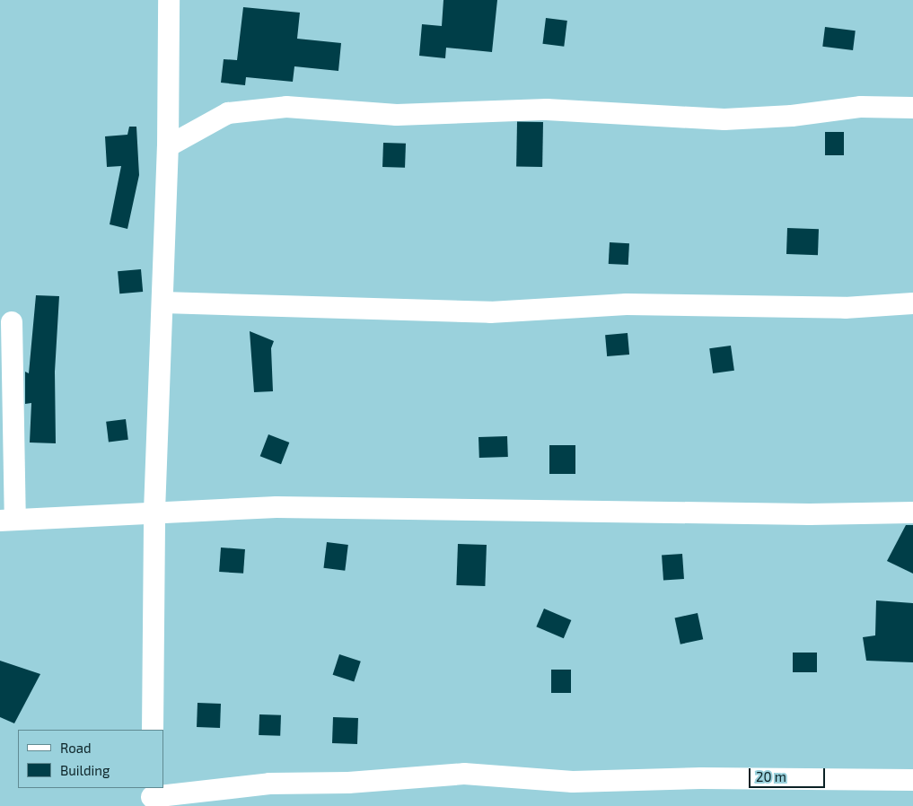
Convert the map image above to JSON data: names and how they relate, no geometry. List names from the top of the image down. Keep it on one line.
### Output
{"legend":["Road","Building"],"scale_bar":"20 m"}
